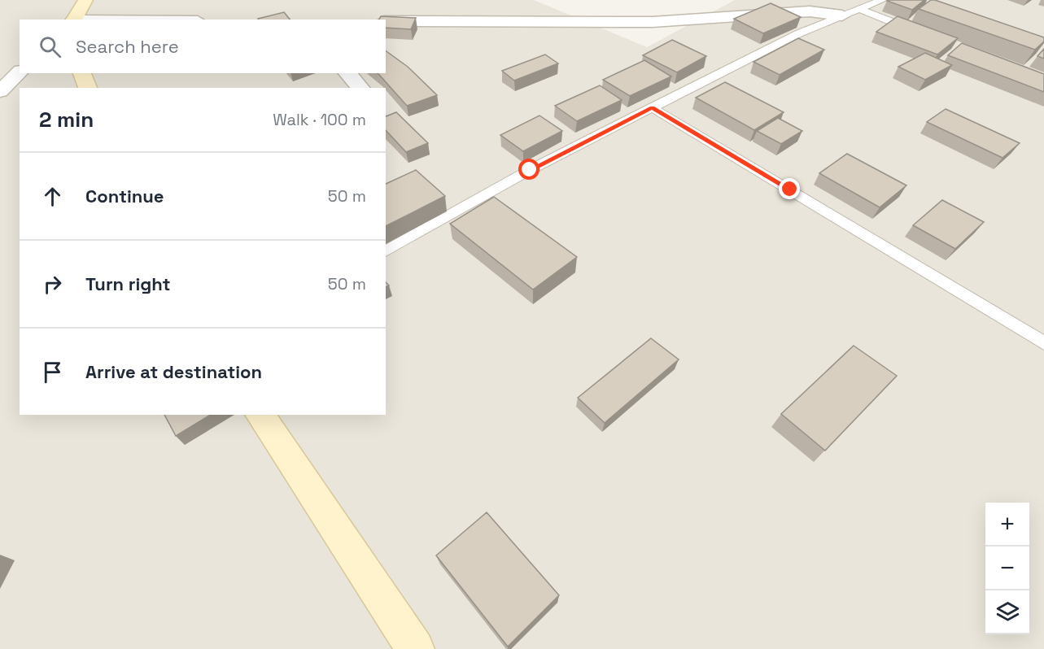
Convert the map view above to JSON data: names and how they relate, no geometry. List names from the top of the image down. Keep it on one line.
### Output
{"page":{"search":"Search here","heading":["2 min","Walk · 100 m"],"list":[["Continue","50 m"],["Turn right","50 m"],"Arrive at destination"],"map_buttons":["+","−"]}}
